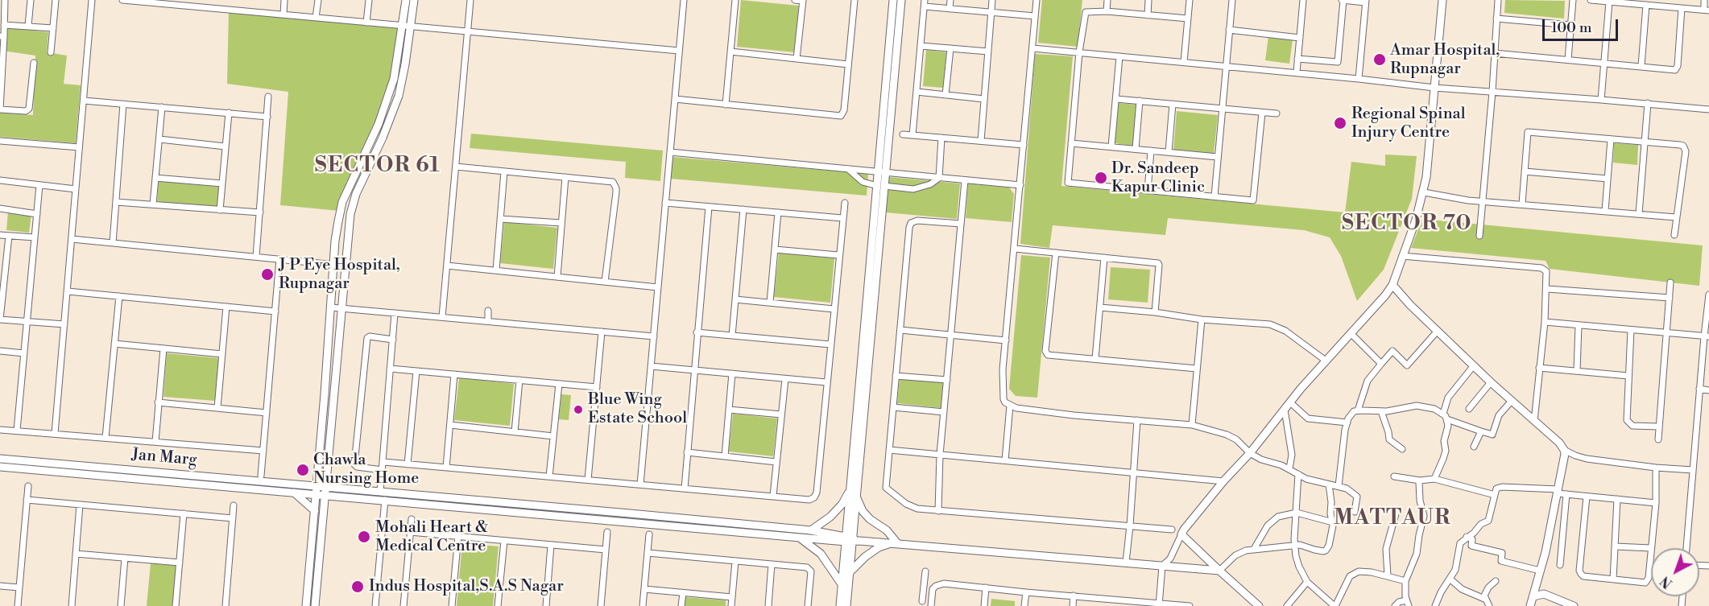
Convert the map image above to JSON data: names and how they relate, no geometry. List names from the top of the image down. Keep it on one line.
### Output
{"streets":{"main road":["Jan Marg"]},"districts":["SECTOR 61","SECTOR 70","MATTAUR"],"places":["Amar Hospital, Rupnagar","Regional Spinal Injury Centre","Dr. Sandeep Kapur Clinic","J P Eye Hospital, Rupnagar","Blue Wing Estate School","Chawla Nursing Home","Mohali Heart & Medical Centre","Indus Hospital,S.A.S Nagar"],"scale_bar":"100 m","north":"bottom left"}
